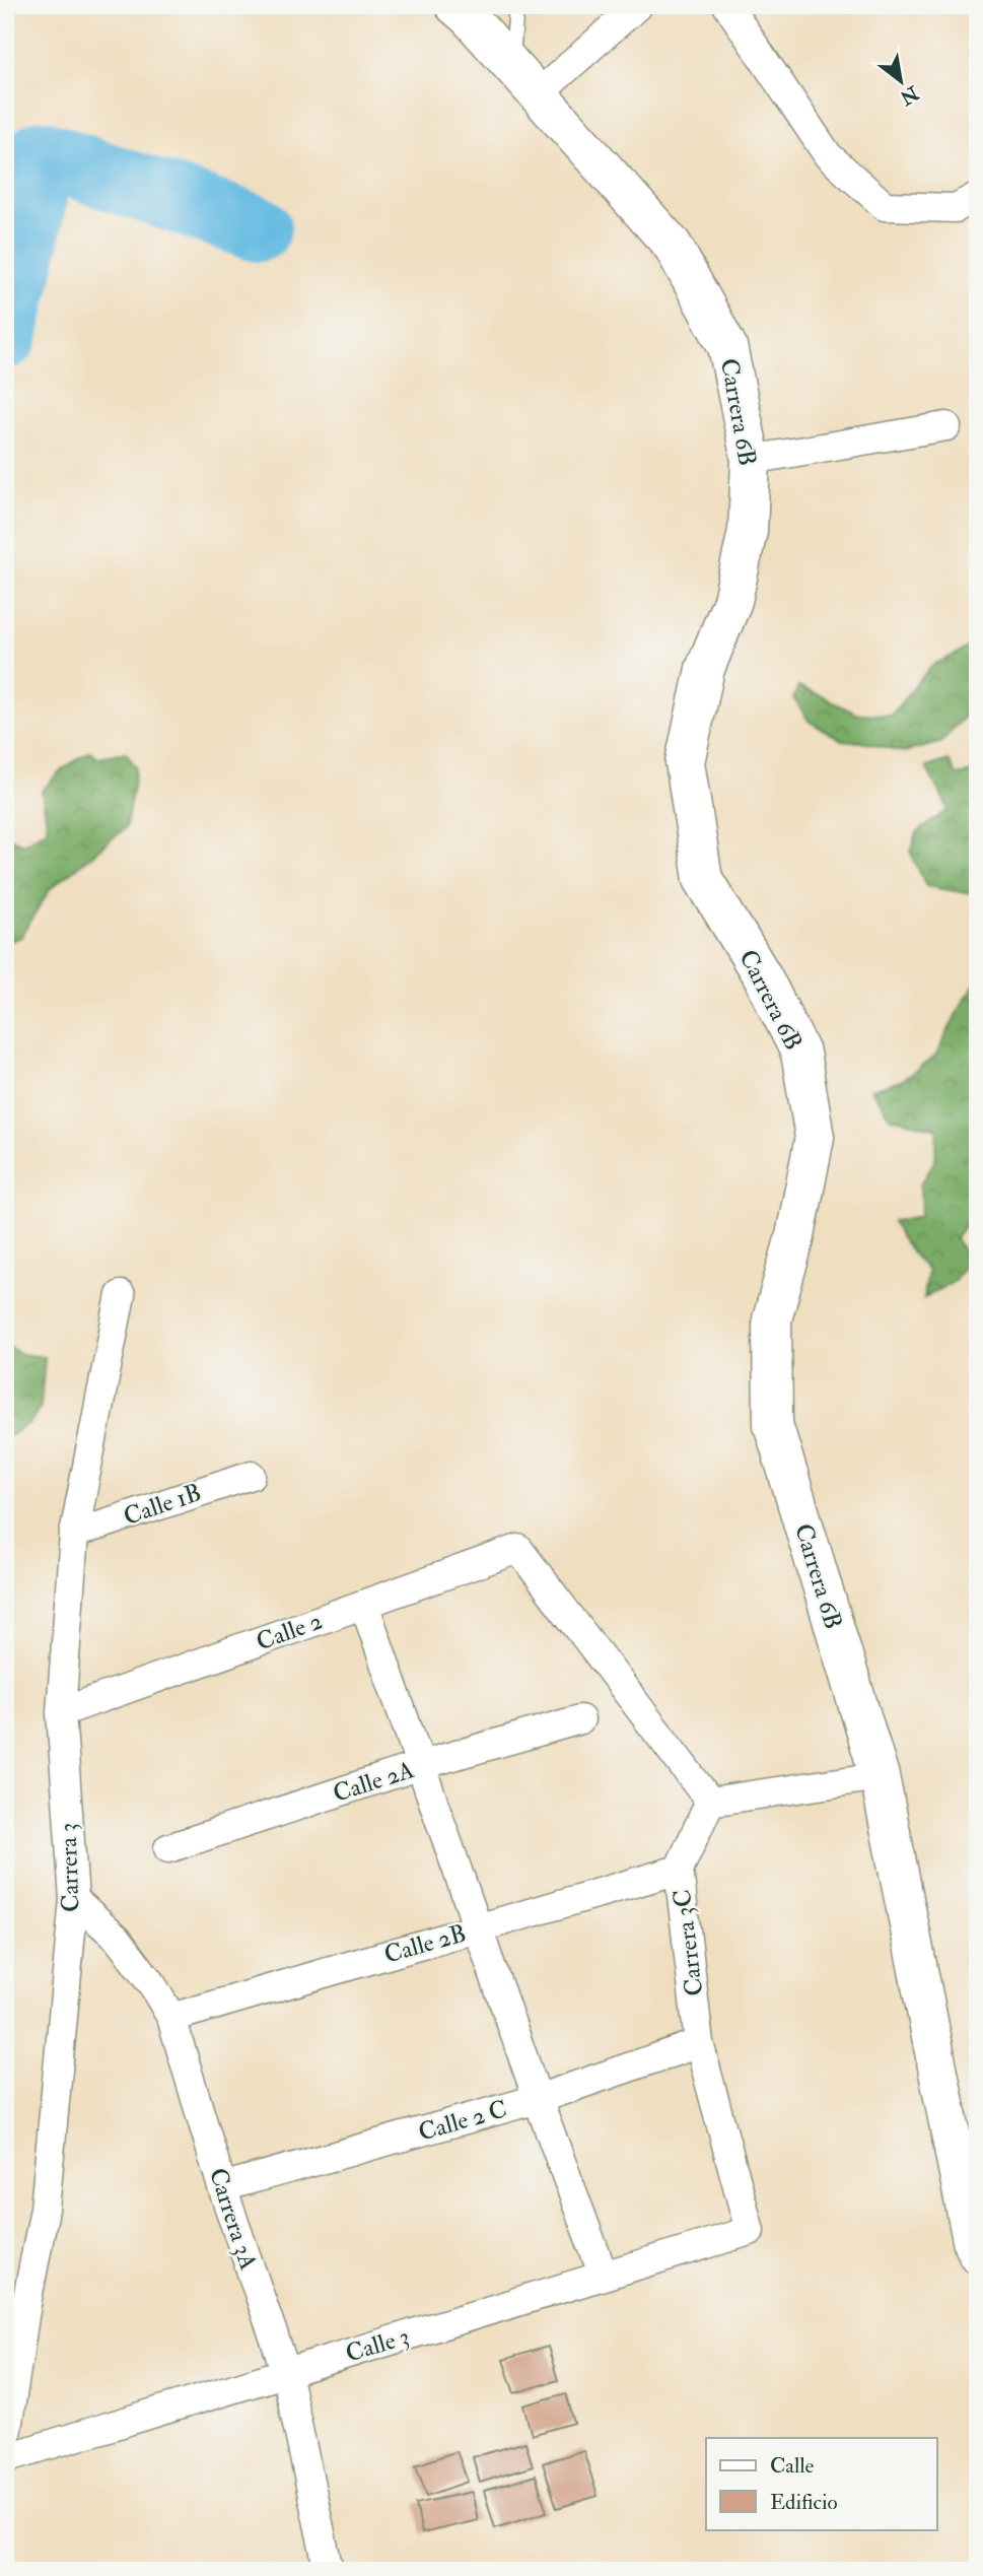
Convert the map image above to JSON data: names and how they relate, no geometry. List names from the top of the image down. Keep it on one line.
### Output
{"streets":{"highway":["Carrera 6B"],"street":["Calle 1B","Calle 2","Calle 2A","Carrera 3","Carrera 3C","Calle 2B","Calle 2 C","Carrera 3A","Calle 3"]},"crossings":[["Calle 1B","Carrera 3"],["Calle 2","Carrera 3"],["Calle 2","Carrera 3C"],["Carrera 3","Carrera 3A"],["Carrera 3C","Calle 2B"],["Carrera 3C","Calle 2 C"],["Carrera 3C","Calle 3"],["Calle 2B","Carrera 3A"],["Calle 2 C","Carrera 3A"],["Carrera 3A","Calle 3"]],"legend":["Calle","Edificio"],"north":"bottom right"}
